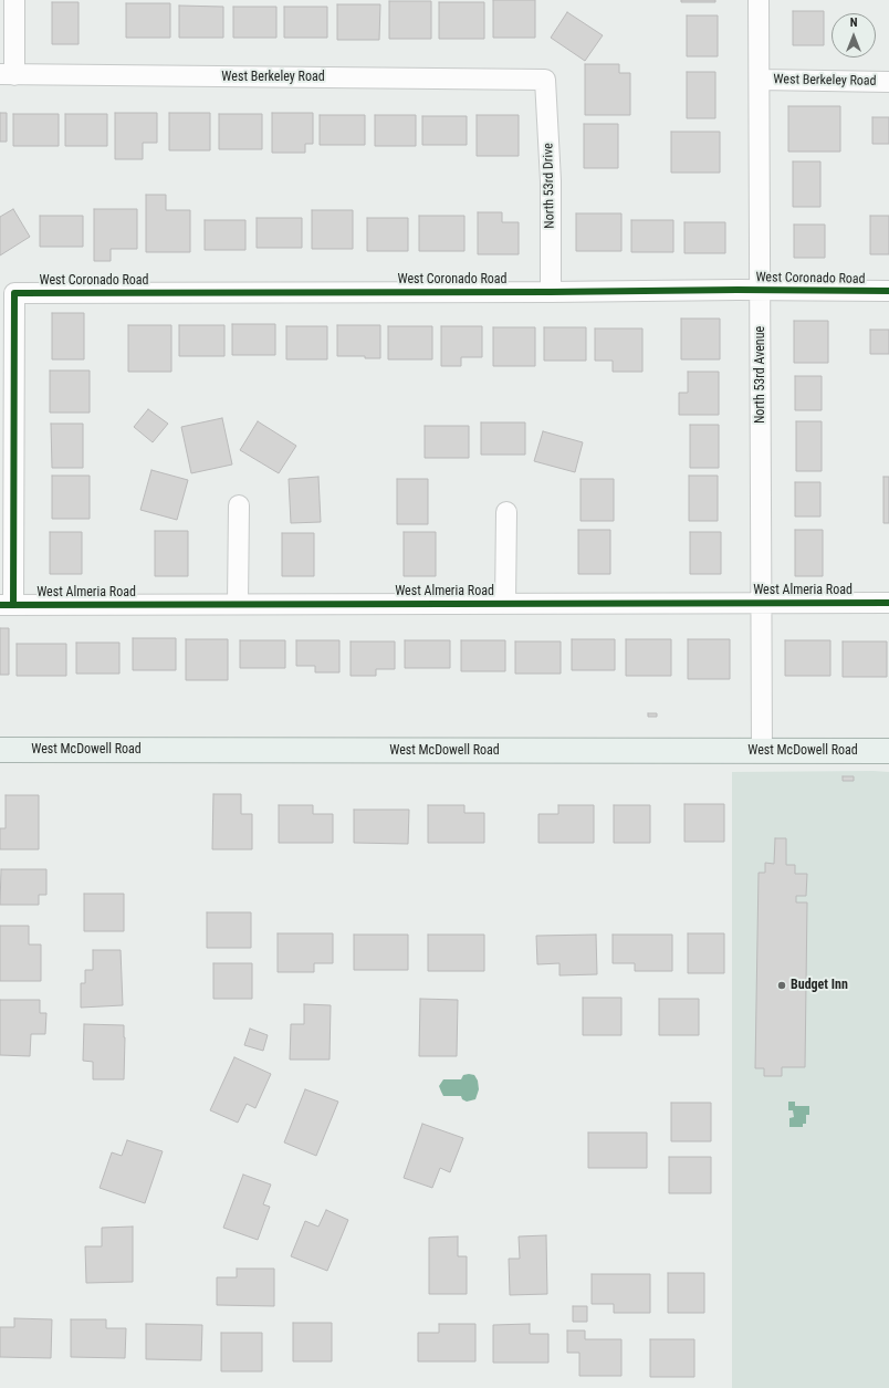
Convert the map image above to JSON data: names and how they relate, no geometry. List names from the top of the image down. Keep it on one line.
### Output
{"streets":{"main road":["West McDowell Road"],"street":["West Berkeley Road","North 53rd Drive","West Coronado Road","North 53rd Avenue","West Almeria Road"]},"crossings":[["West Berkeley Road","North 53rd Drive"],["West Berkeley Road","North 53rd Avenue"],["North 53rd Drive","West Coronado Road"],["West Coronado Road","North 53rd Avenue"],["West Coronado Road","West Almeria Road"],["North 53rd Avenue","West Almeria Road"],["North 53rd Avenue","West McDowell Road"]],"places":["Budget Inn"],"north":"top"}
